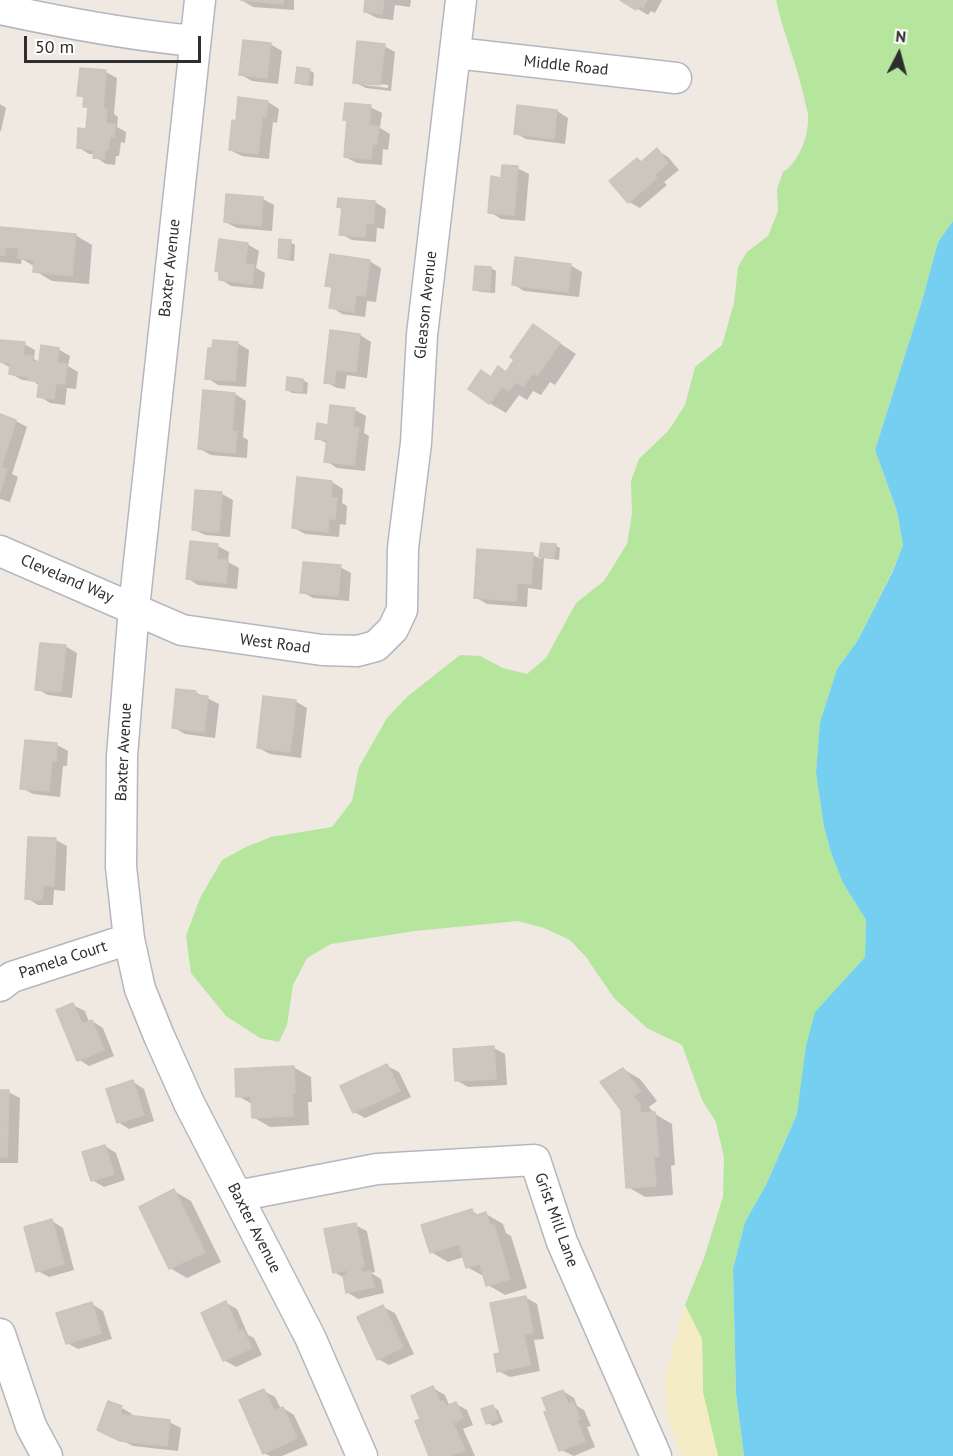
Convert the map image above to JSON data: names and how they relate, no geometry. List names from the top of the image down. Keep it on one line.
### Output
{"streets":{"street":["Middle Road","Baxter Avenue","Gleason Avenue","Cleveland Way","West Road","Pamela Court","Grist Mill Lane"]},"crossings":[["Middle Road","Gleason Avenue"],["Baxter Avenue","Cleveland Way"],["Baxter Avenue","West Road"],["Baxter Avenue","Pamela Court"],["Baxter Avenue","Grist Mill Lane"],["Gleason Avenue","West Road"],["Cleveland Way","West Road"]],"scale_bar":"50 m","north":"top"}
